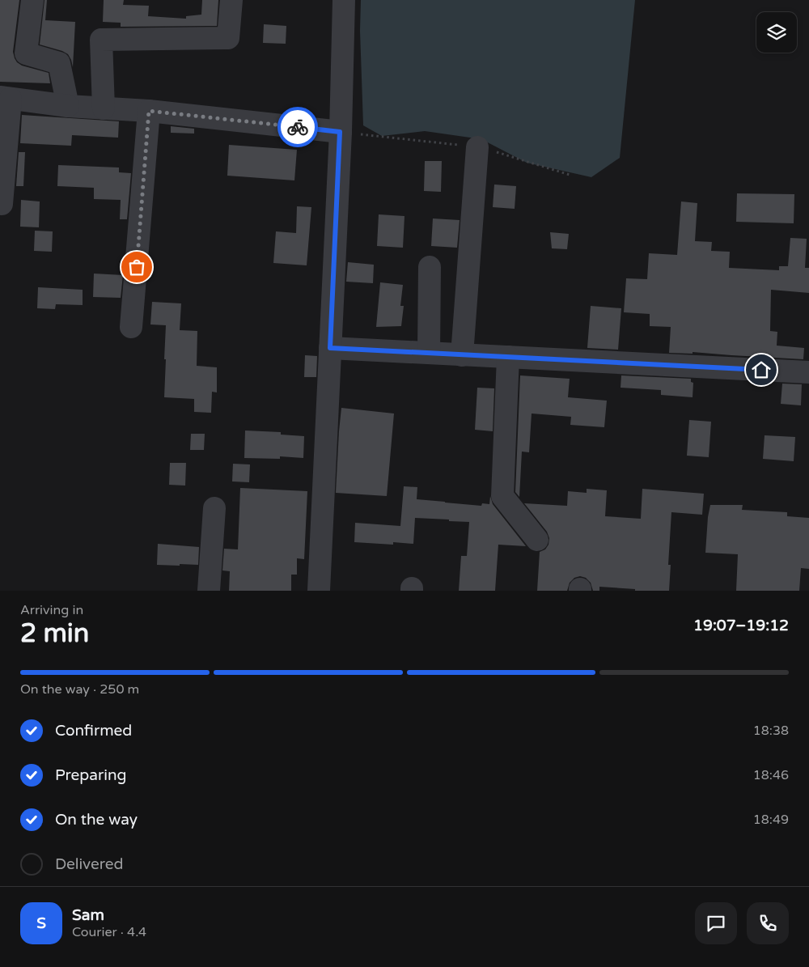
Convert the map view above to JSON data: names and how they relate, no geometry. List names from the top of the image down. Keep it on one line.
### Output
{"page":{"heading":["2 min","Arriving in","19:07–19:12"],"panel":["Sam","Courier · 4.4"],"bar":"On the way · 250 m","list":[["Confirmed","18:38"],["Preparing","18:46"],["On the way","18:49"],"Delivered"],"round":"S"}}
